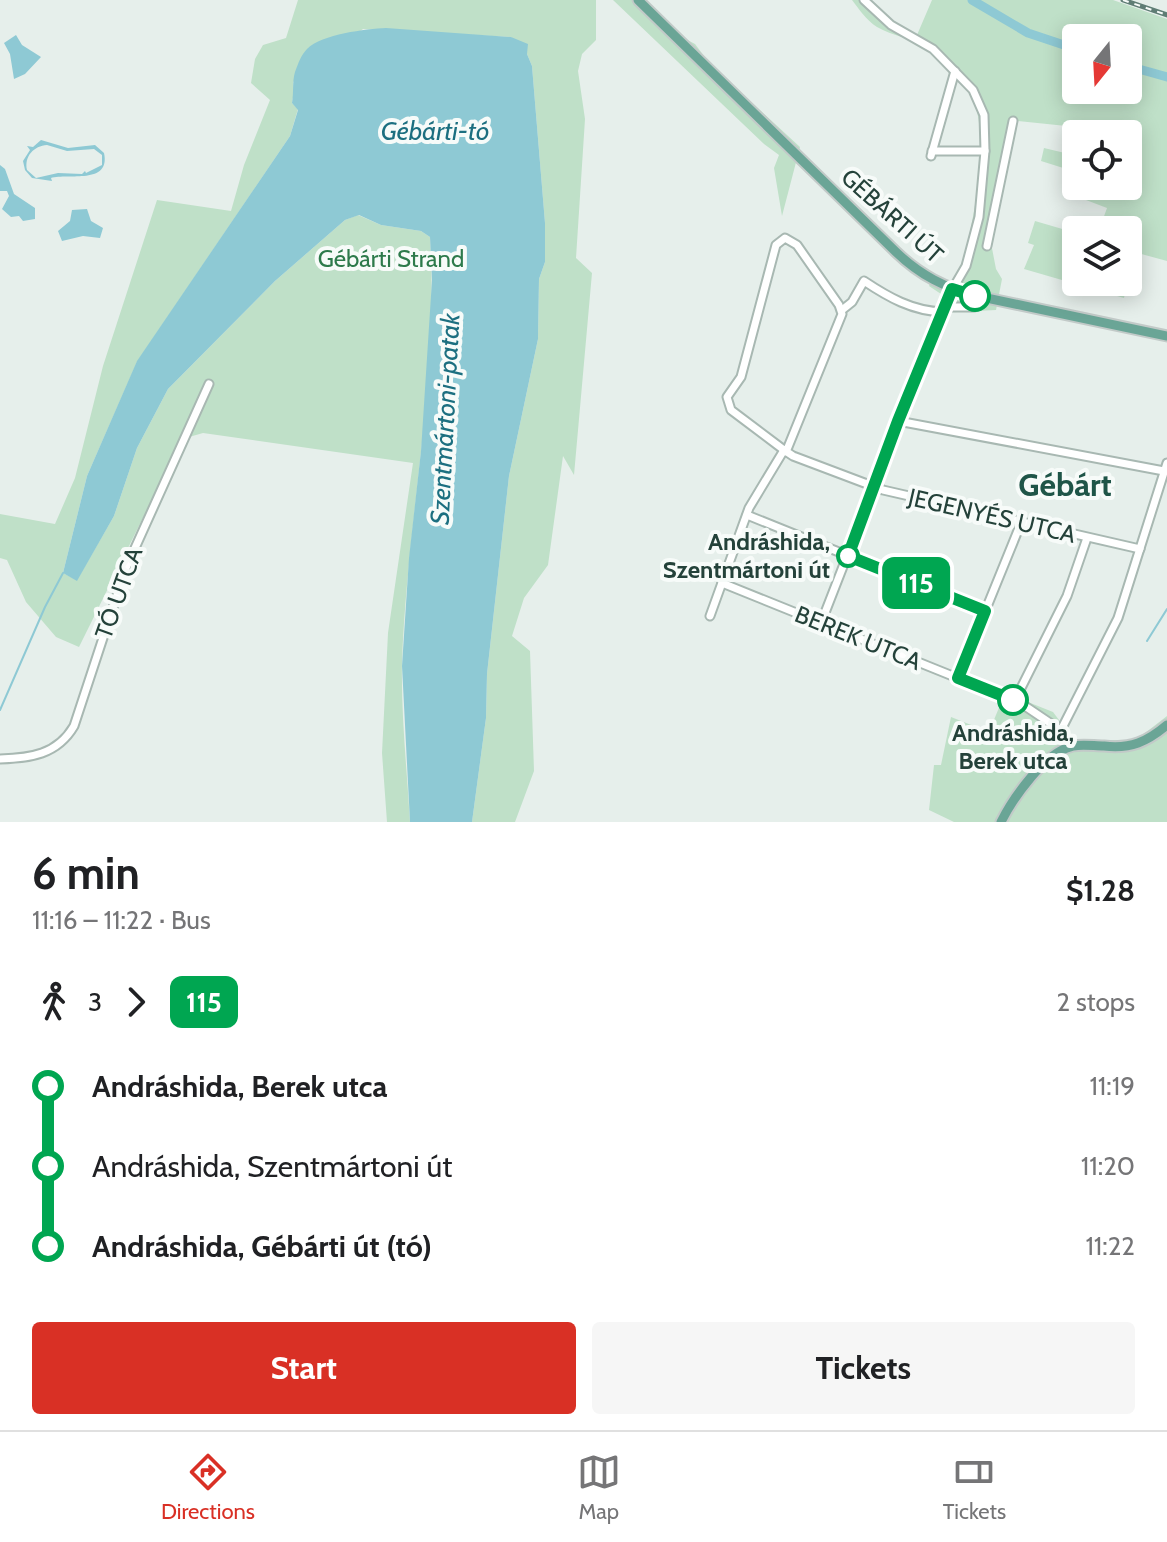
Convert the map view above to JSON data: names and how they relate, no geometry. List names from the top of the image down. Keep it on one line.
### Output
{"streets":{"main road":["GÉBÁRTI ÚT"],"street":["JEGENYÉS UTCA","TÓ UTCA","BEREK UTCA"]},"districts":["Gébárt"],"water":["Gébárti-tó","Szentmártoni-patak"],"parks":["Gébárti Strand"],"places":["Andráshida, Szentmártoni út","Andráshida, Berek utca"],"lines":["bus line 115"],"north":"bottom","page":{"on_map":"115","heading":["6 min","11:16 – 11:22 · Bus","$1.28"],"legs":["3","115","2 stops"],"list":[{"name":"Andráshida, Berek utca","value":"11:19"},{"name":"Andráshida, Szentmártoni út","value":"11:20"},{"name":"Andráshida, Gébárti út (tó)","value":"11:22"}],"buttons":["Start","Tickets"],"tabs":["Directions","Map","Tickets"]}}
